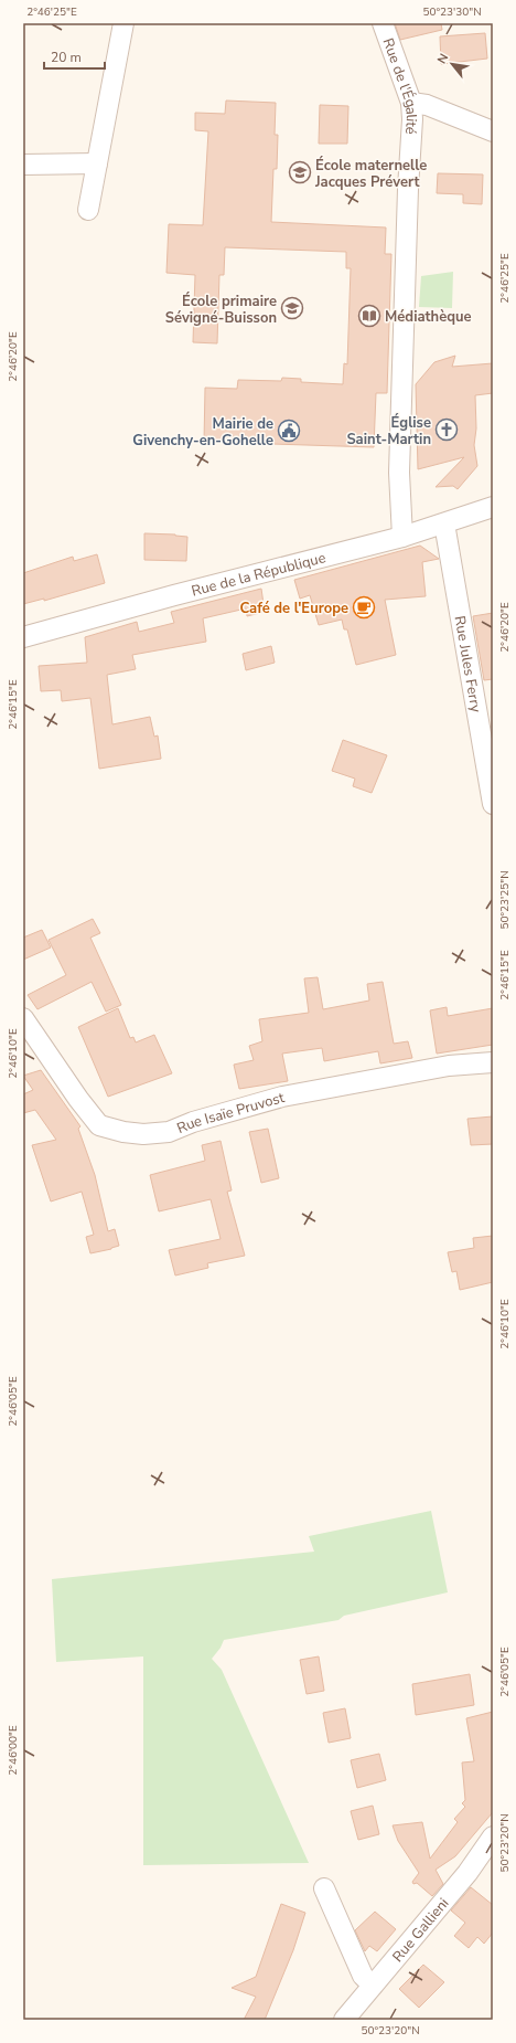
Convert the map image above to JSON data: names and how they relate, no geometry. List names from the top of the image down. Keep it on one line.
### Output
{"streets":{"street":["Rue de l'Égalité","Rue de la République","Rue Jules Ferry","Rue Isaïe Pruvost","Rue Gallieni"]},"crossings":[["Rue de l'Égalité","Rue de la République"],["Rue de la République","Rue Jules Ferry"]],"places":{"school or university":["École maternelle Jacques Prévert","École primaire Sévigné-Buisson"],"library":["Médiathèque"],"church":["Église Saint-Martin"],"public building":["Mairie de Givenchy-en-Gohelle"],"cafe":["Café de l'Europe"]},"scale_bar":"20 m","north":"top left","coordinates":["2°46'25\"E","50°23'30\"N","2°46'20\"E","2°46'15\"E","50°23'25\"N","2°46'10\"E","2°46'05\"E","2°46'00\"E","50°23'20\"N"]}
